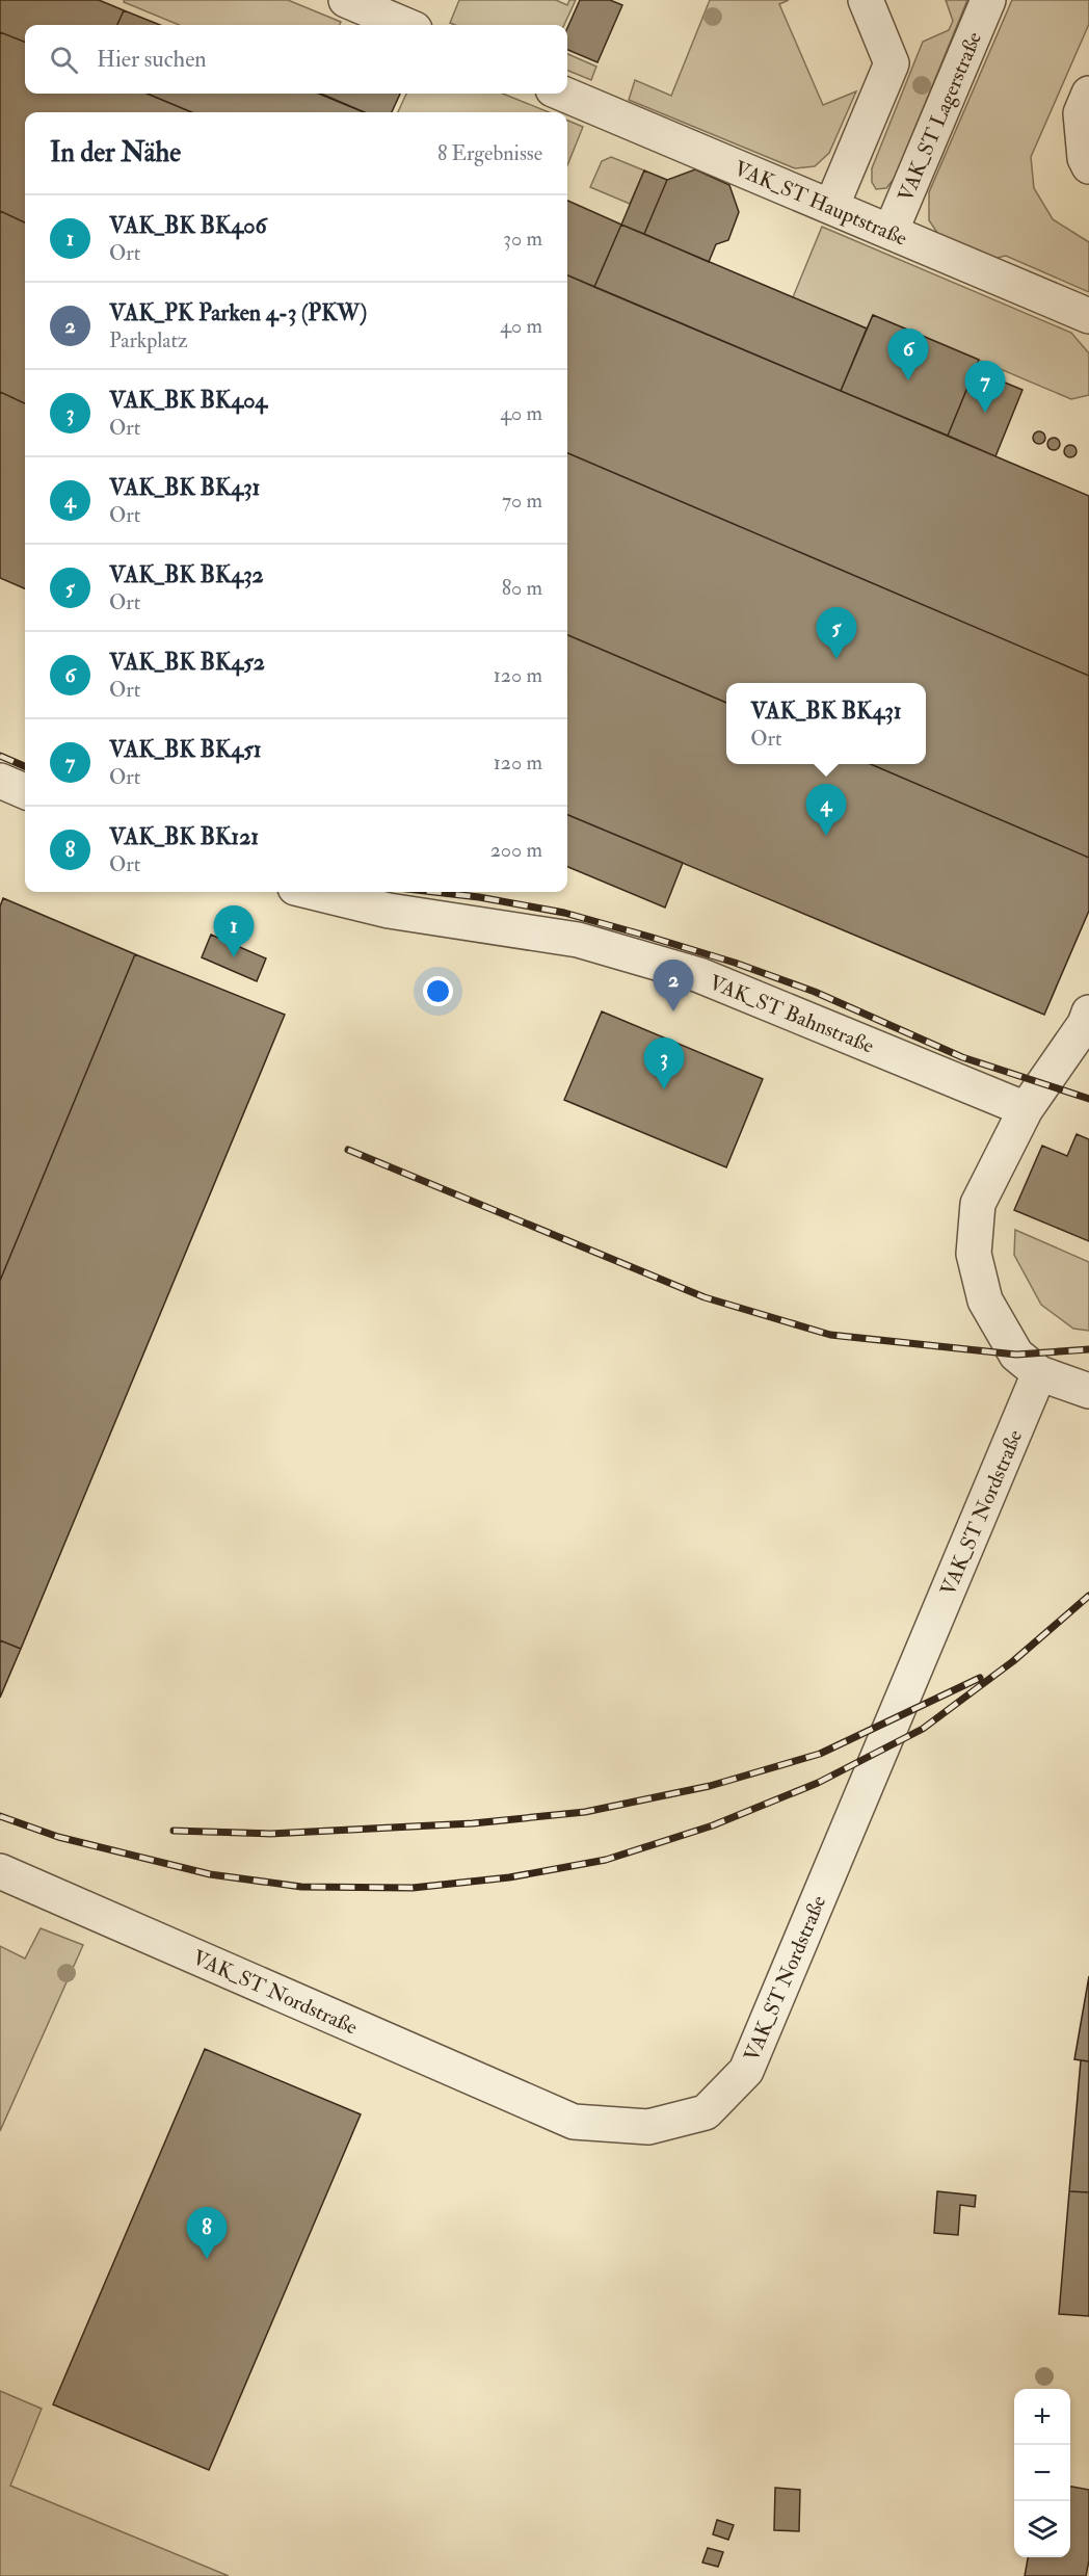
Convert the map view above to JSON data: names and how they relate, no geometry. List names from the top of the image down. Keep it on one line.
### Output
{"streets":{"lane":["VAK_ST Lagerstraße","VAK_ST Hauptstraße","VAK_ST Bahnstraße","VAK_ST Nordstraße"]},"crossings":[["VAK_ST Lagerstraße","VAK_ST Hauptstraße"]],"page":{"search":"Hier suchen","heading":["In der Nähe","8 Ergebnisse"],"list":[{"mark":"1","name":"VAK_BK BK406","note":"Ort","value":"30 m"},{"mark":"2","name":"VAK_PK Parken 4-3 (PKW)","note":"Parkplatz","value":"40 m"},{"mark":"3","name":"VAK_BK BK404","note":"Ort","value":"40 m"},{"mark":"4","name":"VAK_BK BK431","note":"Ort","value":"70 m"},{"mark":"5","name":"VAK_BK BK432","note":"Ort","value":"80 m"},{"mark":"6","name":"VAK_BK BK452","note":"Ort","value":"120 m"},{"mark":"7","name":"VAK_BK BK451","note":"Ort","value":"120 m"},{"mark":"8","name":"VAK_BK BK121","note":"Ort","value":"200 m"}],"pins":["6","7","5","4","1","2","3","8"],"popup":["VAK_BK BK431","Ort"],"map_buttons":["+","−"]}}
